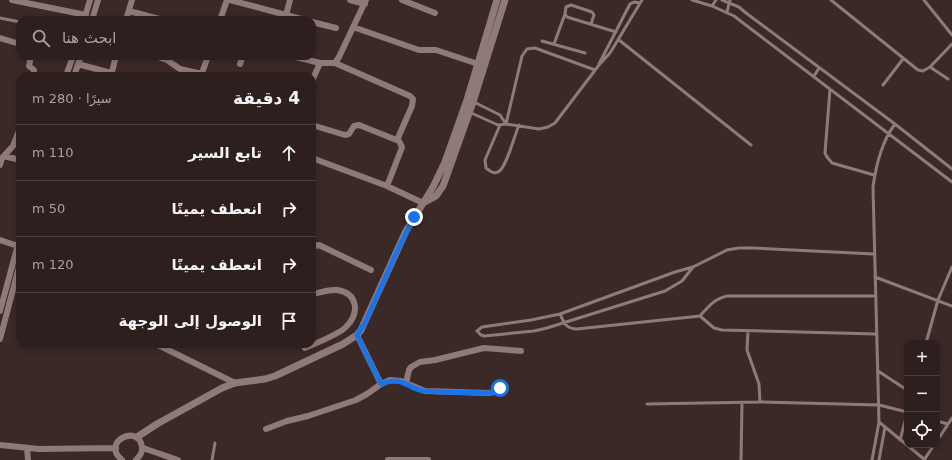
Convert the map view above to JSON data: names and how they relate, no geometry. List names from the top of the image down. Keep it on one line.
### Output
{"page":{"search":"ابحث هنا","heading":["4 دقيقة","سيرًا · 280 m"],"list":[["تابع السير","110 m"],["انعطف يمينًا","50 m"],["انعطف يمينًا","120 m"],"الوصول إلى الوجهة"],"map_buttons":["+","−"]}}
